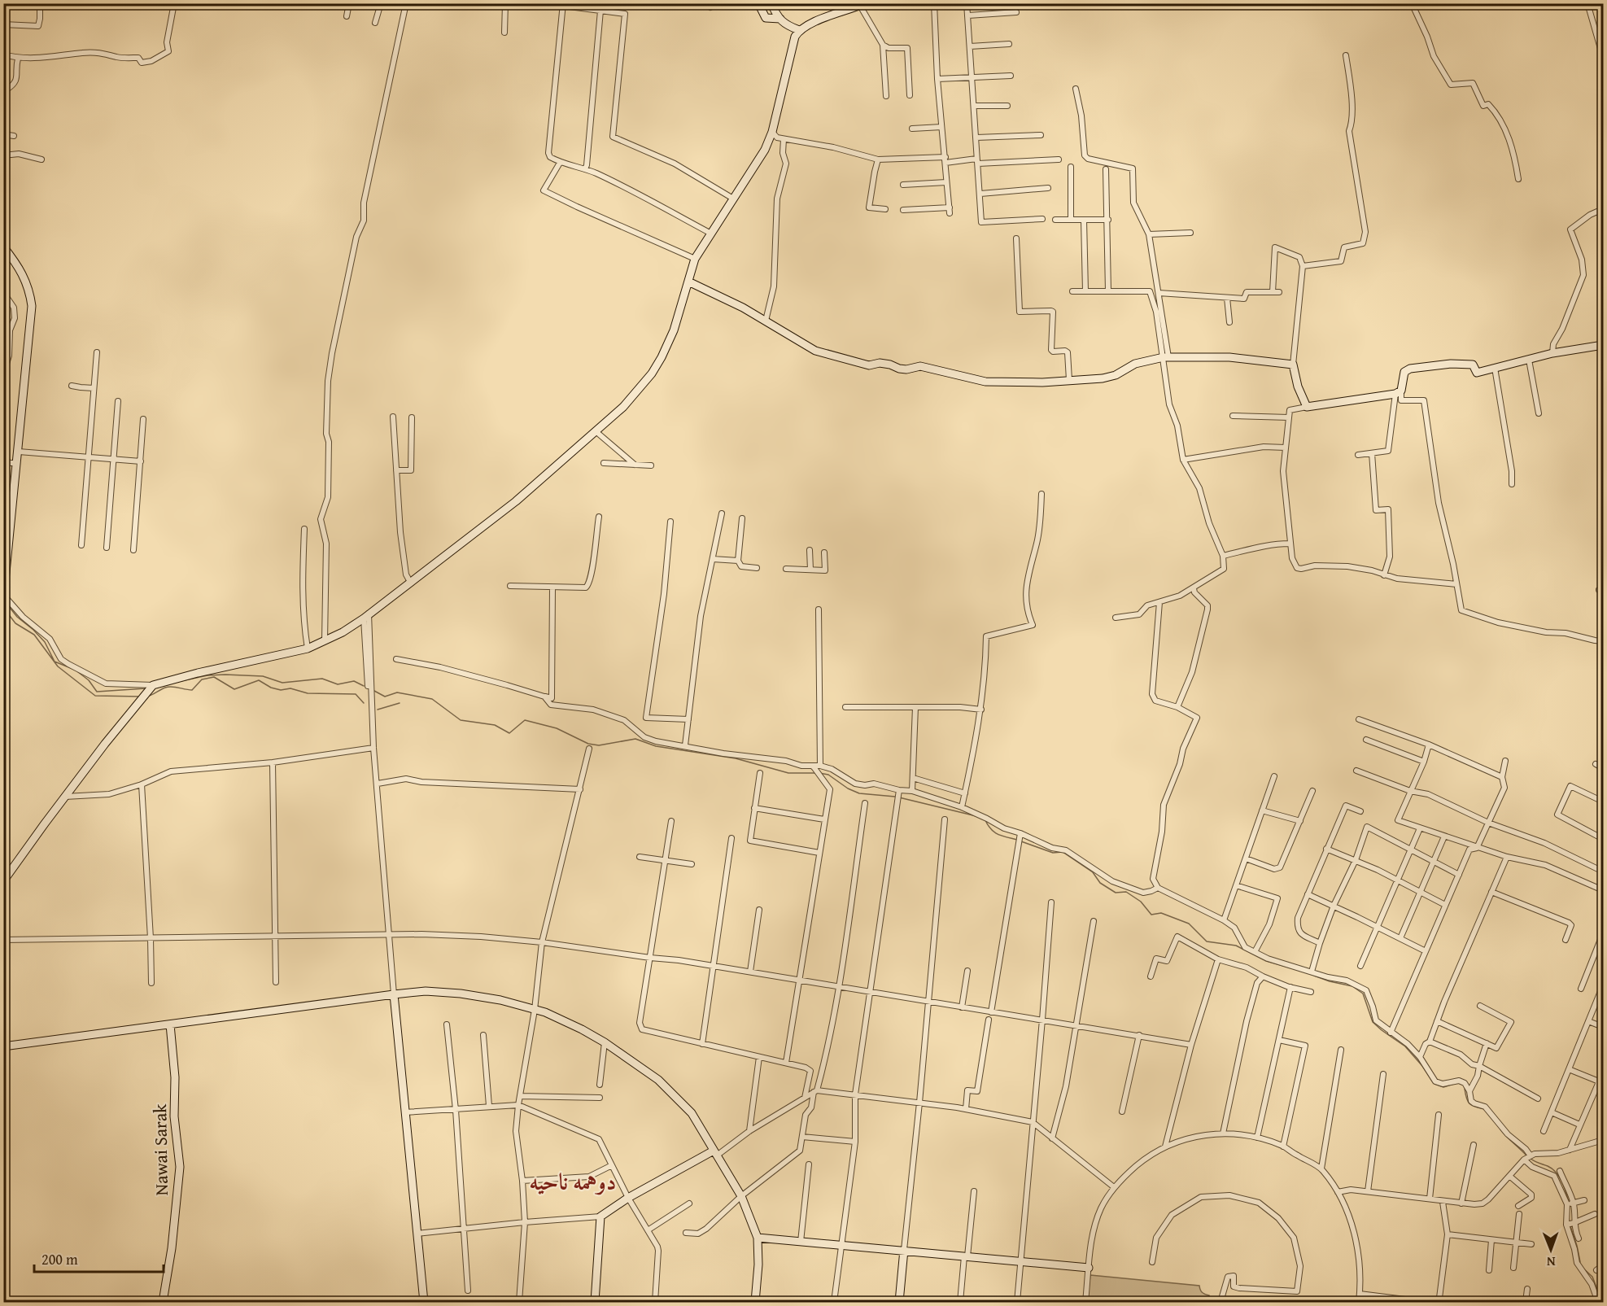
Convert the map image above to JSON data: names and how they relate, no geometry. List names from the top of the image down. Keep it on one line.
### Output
{"streets":{"main road":["Nawai Sarak"]},"districts":["دوهمه ناحیه"],"scale_bar":"200 m","north":"bottom"}
